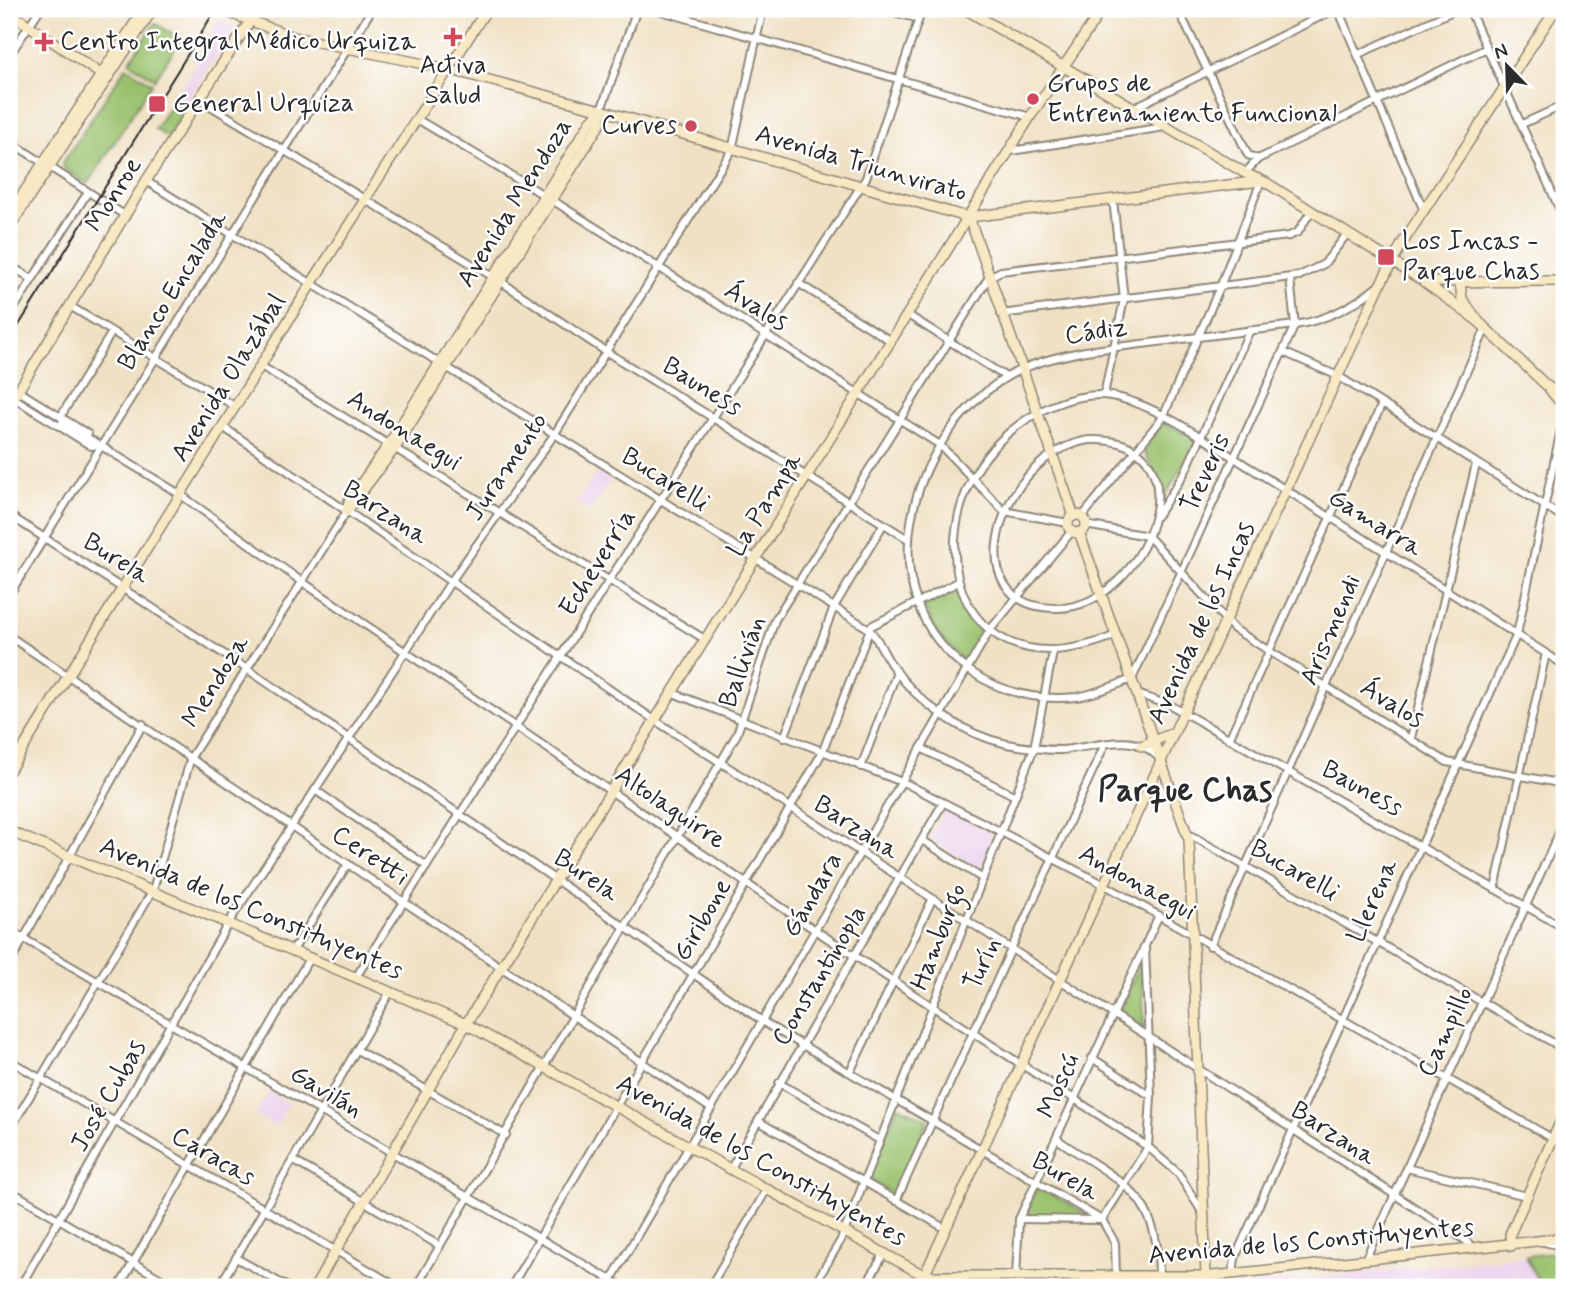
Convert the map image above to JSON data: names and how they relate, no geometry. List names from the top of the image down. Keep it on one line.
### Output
{"streets":{"main road":["Avenida Triunvirato","Monroe","Avenida Mendoza","Avenida Olazábal","La Pampa","Avenida de los Incas","Avenida de los Constituyentes"],"street":["Blanco Encalada","Ávalos","Cádiz","Bauness","Andonaegui","Juramento","Treveris","Bucarelli","Barzana","Gamarra","Burela","Echeverría","Arismendi","Ballivián","Mendoza","Altolaguirre","Ceretti","Gándara","Llerena","Giribone","Hamburgo","Turín","Constantinopla","Campillo","Moscú","Gavilán","José Cubas","Caracas"]},"crossings":[["Avenida Triunvirato","Monroe"],["Avenida Triunvirato","Avenida Mendoza"],["Avenida Triunvirato","Blanco Encalada"],["Avenida Triunvirato","Avenida Olazábal"],["Avenida Triunvirato","Juramento"],["Avenida Triunvirato","La Pampa"],["Avenida Triunvirato","Echeverría"],["Avenida Triunvirato","Gándara"],["Monroe","Bauness"],["Monroe","Bucarelli"],["Monroe","Altolaguirre"],["Avenida Mendoza","Ávalos"],["Avenida Mendoza","Bauness"],["Avenida Mendoza","Andonaegui"],["Avenida Mendoza","Bucarelli"],["Avenida Mendoza","Barzana"],["Avenida Mendoza","Mendoza"],["Blanco Encalada","Bauness"],["Blanco Encalada","Bucarelli"],["Blanco Encalada","Burela"],["Blanco Encalada","Altolaguirre"],["Ávalos","Cádiz"],["Ávalos","Avenida Olazábal"],["Ávalos","Juramento"],["Ávalos","Treveris"],["Ávalos","La Pampa"],["Ávalos","Echeverría"],["Ávalos","Avenida de los Incas"],["Ávalos","Arismendi"],["Ávalos","Ballivián"],["Ávalos","Llerena"],["Cádiz","Bauness"],["Cádiz","Treveris"],["Cádiz","Avenida de los Incas"],["Cádiz","Gándara"],["Avenida Olazábal","Bauness"],["Avenida Olazábal","Andonaegui"],["Avenida Olazábal","Bucarelli"],["Avenida Olazábal","Barzana"],["Avenida Olazábal","Burela"],["Avenida Olazábal","Altolaguirre"],["Avenida Olazábal","Ceretti"],["Bauness","Juramento"],["Bauness","La Pampa"],["Bauness","Echeverría"],["Bauness","Avenida de los Incas"],["Bauness","Arismendi"],["Bauness","Ballivián"],["Bauness","Llerena"],["Bauness","Campillo"],["Andonaegui","Juramento"],["Andonaegui","La Pampa"],["Andonaegui","Echeverría"],["Andonaegui","Avenida de los Incas"],["Andonaegui","Arismendi"],["Andonaegui","Ballivián"],["Andonaegui","Gándara"],["Andonaegui","Llerena"],["Andonaegui","Giribone"],["Andonaegui","Hamburgo"],["Andonaegui","Turín"],["Andonaegui","Constantinopla"],["Andonaegui","Campillo"],["Andonaegui","Moscú"],["Juramento","Bucarelli"],["Juramento","Barzana"],["Juramento","Burela"],["Juramento","Altolaguirre"],["Juramento","Ceretti"],["Juramento","Avenida de los Constituyentes"],["Juramento","José Cubas"],["Treveris","Gamarra"],["Bucarelli","La Pampa"],["Bucarelli","Echeverría"],["Bucarelli","Arismendi"],["Bucarelli","Ballivián"],["Bucarelli","Gándara"],["Bucarelli","Llerena"],["Bucarelli","Giribone"],["Bucarelli","Hamburgo"],["Bucarelli","Turín"],["Bucarelli","Campillo"],["La Pampa","Barzana"],["La Pampa","Burela"],["La Pampa","Altolaguirre"],["La Pampa","Ceretti"],["La Pampa","Avenida de los Constituyentes"],["La Pampa","Gavilán"],["La Pampa","Caracas"],["Barzana","Echeverría"],["Barzana","Avenida de los Incas"],["Barzana","Ballivián"],["Barzana","Mendoza"],["Barzana","Gándara"],["Barzana","Llerena"],["Barzana","Avenida de los Constituyentes"],["Barzana","Giribone"],["Barzana","Hamburgo"],["Barzana","Turín"],["Barzana","Constantinopla"],["Barzana","Campillo"],["Barzana","Moscú"],["Gamarra","Avenida de los Incas"],["Gamarra","Arismendi"],["Gamarra","Gándara"],["Gamarra","Llerena"],["Burela","Echeverría"],["Burela","Avenida de los Incas"],["Burela","Ballivián"],["Burela","Mendoza"],["Burela","Gándara"],["Burela","Avenida de los Constituyentes"],["Burela","Giribone"],["Burela","Hamburgo"],["Burela","Turín"],["Burela","Constantinopla"],["Burela","Moscú"],["Echeverría","Altolaguirre"],["Echeverría","Ceretti"],["Echeverría","Avenida de los Constituyentes"],["Avenida de los Incas","Altolaguirre"],["Avenida de los Incas","Avenida de los Constituyentes"],["Ballivián","Altolaguirre"],["Ballivián","Ceretti"],["Ballivián","Avenida de los Constituyentes"],["Ballivián","Gavilán"],["Mendoza","Altolaguirre"],["Mendoza","Ceretti"],["Mendoza","Avenida de los Constituyentes"],["Mendoza","Gavilán"],["Mendoza","Caracas"],["Altolaguirre","Gándara"],["Altolaguirre","Giribone"],["Altolaguirre","Hamburgo"],["Altolaguirre","Turín"],["Altolaguirre","Constantinopla"],["Altolaguirre","Moscú"],["Ceretti","Gándara"],["Ceretti","Giribone"],["Gándara","Avenida de los Constituyentes"],["Gándara","Gavilán"],["Llerena","Avenida de los Constituyentes"],["Avenida de los Constituyentes","Giribone"],["Avenida de los Constituyentes","Hamburgo"],["Avenida de los Constituyentes","Constantinopla"],["Avenida de los Constituyentes","Campillo"],["Avenida de los Constituyentes","Moscú"],["Avenida de los Constituyentes","José Cubas"],["Giribone","Gavilán"],["Gavilán","José Cubas"],["José Cubas","Caracas"]],"districts":["Parque Chas"],"places":{"health":["Activa Salud","Centro Integral Médico Urquiza"],"other":["Grupos de Entrenamiento Funcional","Curves"],"transit":["General Urquiza","Los Incas - Parque Chas"]},"north":"top left"}
